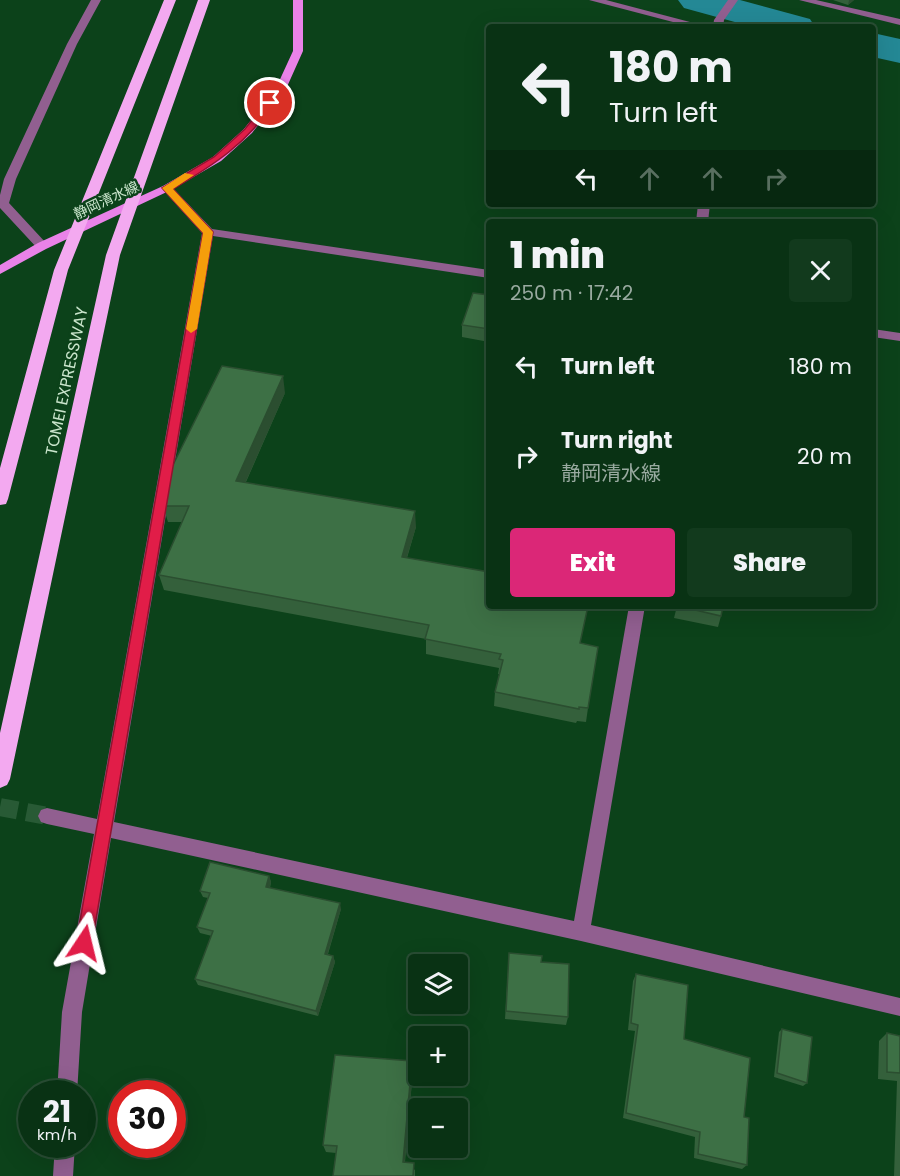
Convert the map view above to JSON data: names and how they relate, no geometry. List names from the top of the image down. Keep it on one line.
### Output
{"streets":{"highway":["TOMEI EXPRESSWAY"],"main road":["静岡清水線"]},"page":{"turn":["180 m","Turn left"],"heading":["1 min","250 m · 17:42"],"list":[{"name":"Turn left","value":"180 m"},{"name":"Turn right","note":"静岡清水線","value":"20 m"}],"buttons":["Exit","Share"],"map_buttons":["+","−"],"speed":"21 km/h","limit":"30"}}
